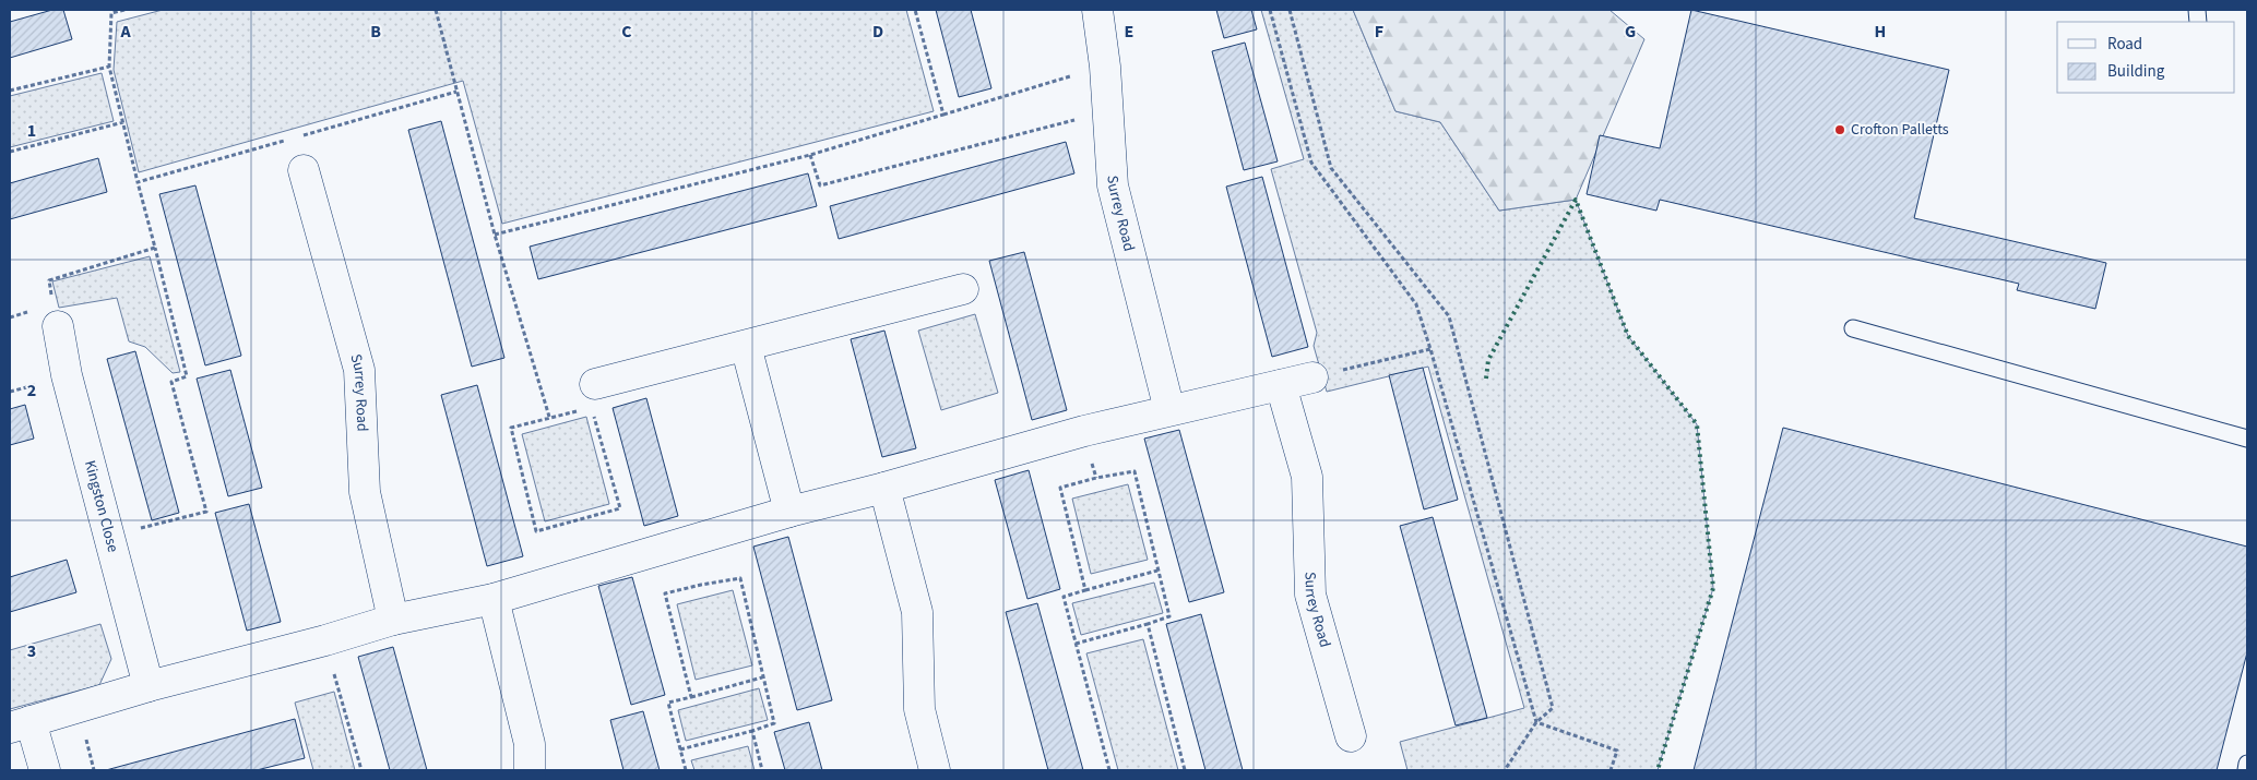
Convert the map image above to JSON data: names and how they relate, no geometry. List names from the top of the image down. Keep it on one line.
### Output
{"streets":{"street":["Surrey Road","Kingston Close"]},"places":["Crofton Palletts"],"legend":["Road","Building"],"grid":{"columns":["A","B","C","D","E","F","G","H"],"rows":["1","2","3"]}}
